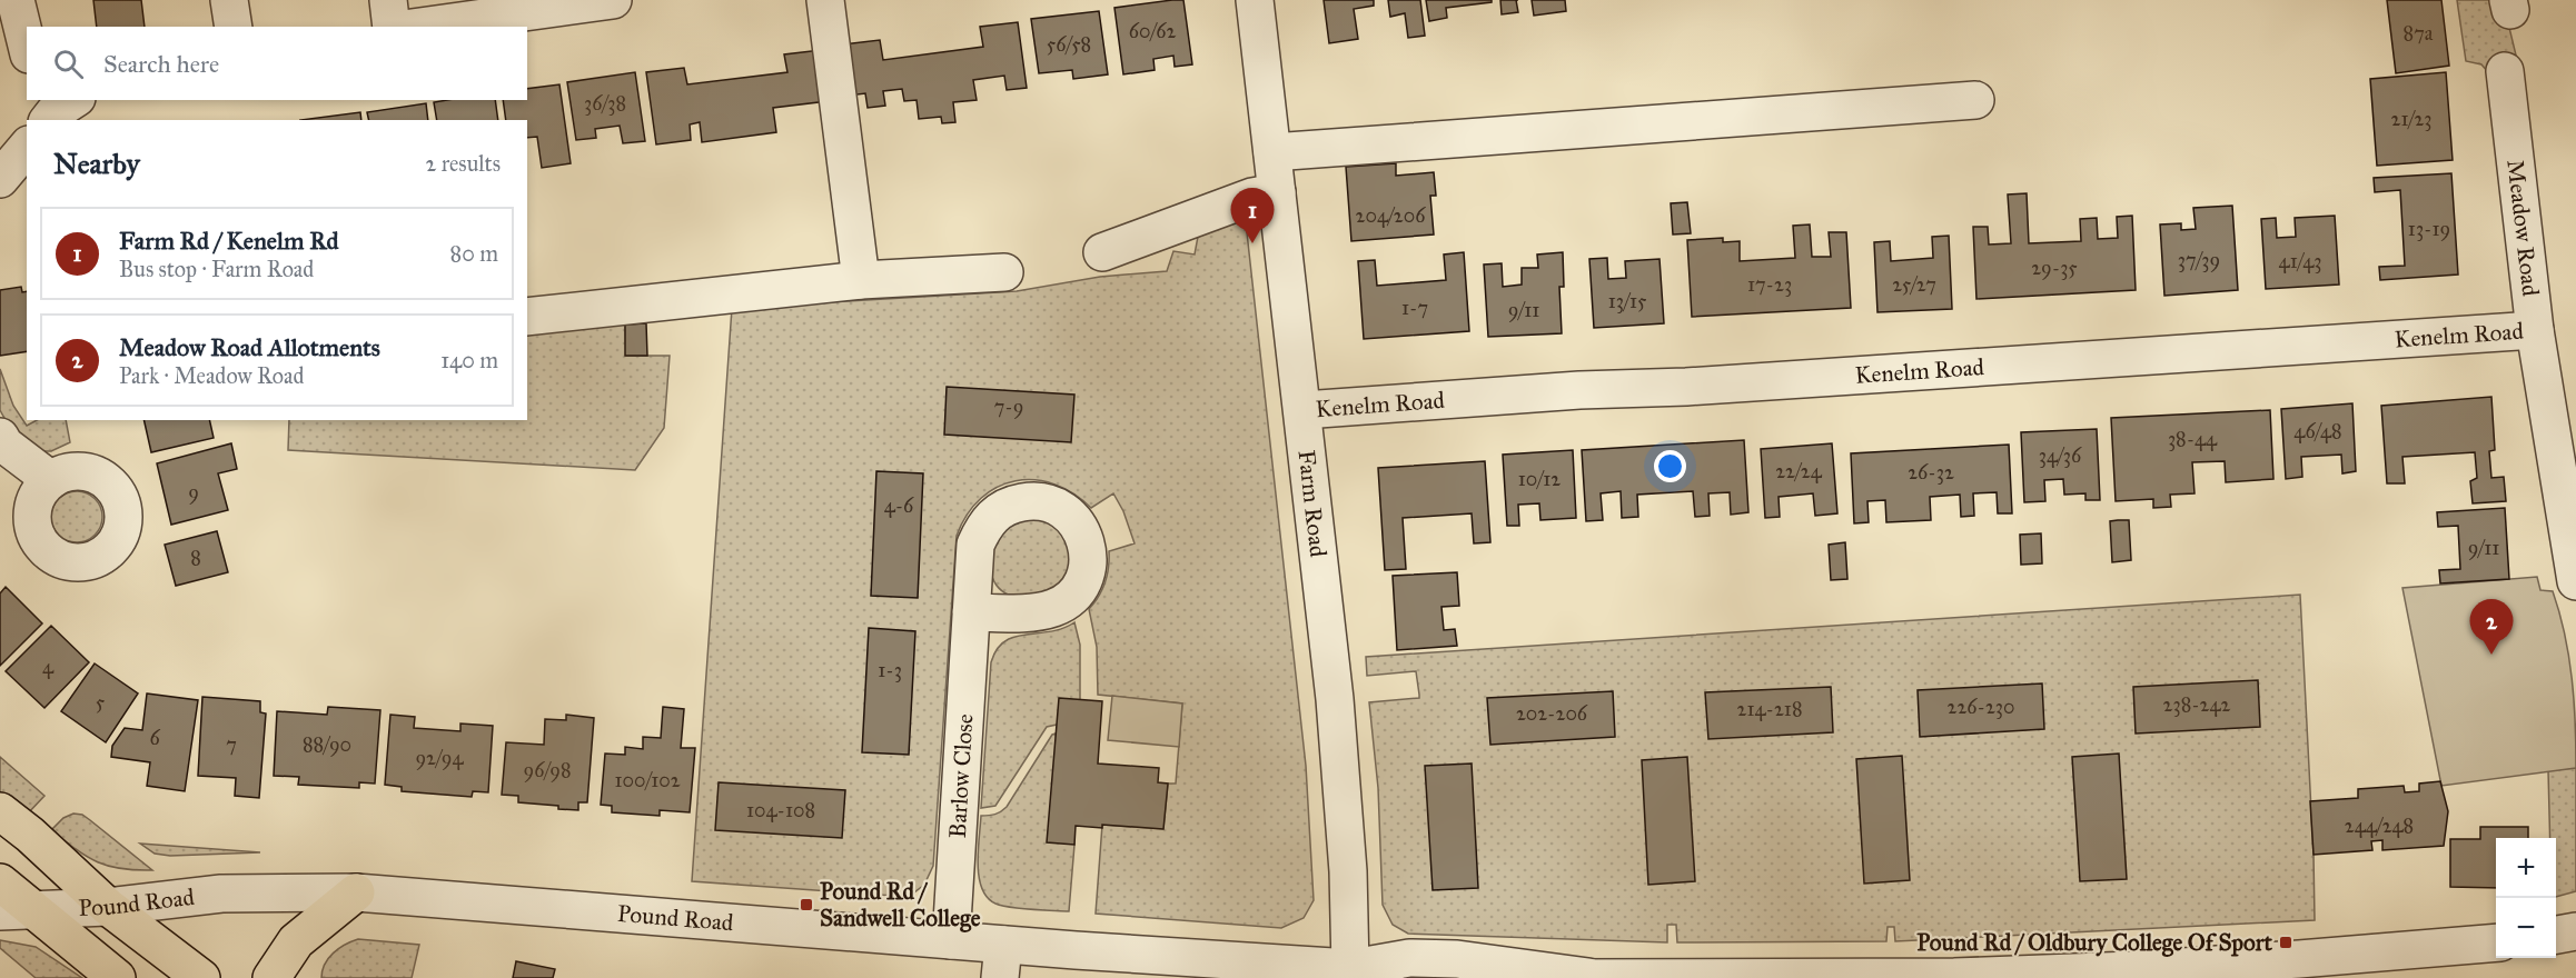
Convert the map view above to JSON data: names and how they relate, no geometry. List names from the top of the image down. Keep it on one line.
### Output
{"streets":{"street":["Meadow Road","Kenelm Road","Farm Road","Barlow Close","Pound Road"]},"crossings":[["Meadow Road","Kenelm Road"],["Kenelm Road","Farm Road"],["Farm Road","Pound Road"],["Barlow Close","Pound Road"]],"places":{"transit":["Pound Rd / Sandwell College","Pound Rd / Oldbury College Of Sport"]},"house_numbers":["60/62","87a","56/58","36/38","21/23","204/206","13-19","37/39","41/43","29-35","17-23","25/27","13/15","1-7","9/11","7-9","46/48","38-44","34/36","22/24","26-32","10/12","9","4-6","9/11","8","4","1-3","5","238-242","226-230","214-218","202-206","6","7","88/90","92/94","96/98","100/102","104-108","244/248"],"page":{"search":"Search here","heading":["Nearby","2 results"],"pins":["1","2"],"list":[{"mark":"1","name":"Farm Rd / Kenelm Rd","note":"Bus stop · Farm Road","value":"80 m"},{"mark":"2","name":"Meadow Road Allotments","note":"Park · Meadow Road","value":"140 m"}],"map_buttons":["+","−"]}}
